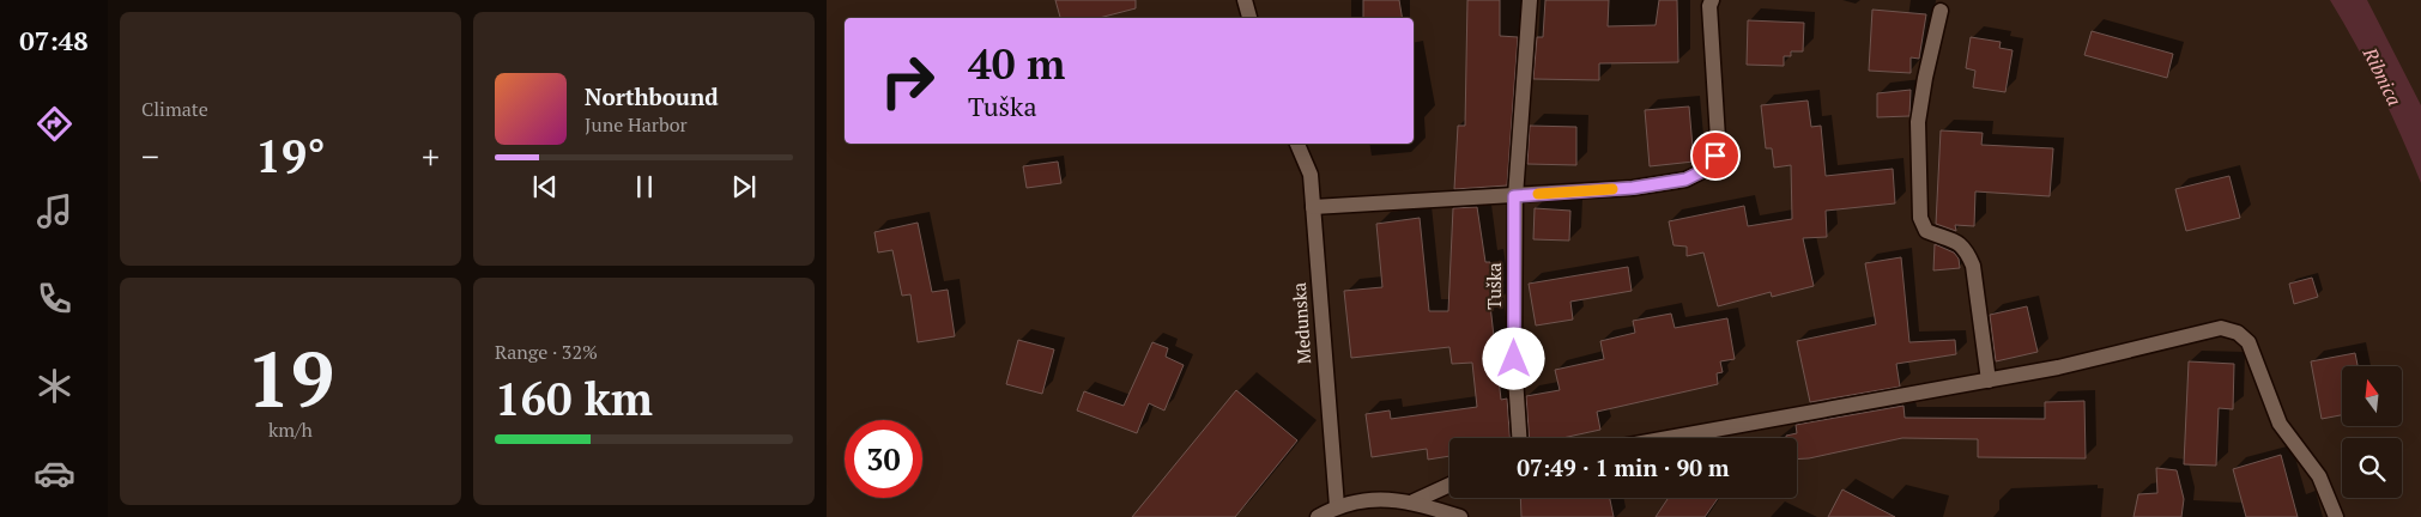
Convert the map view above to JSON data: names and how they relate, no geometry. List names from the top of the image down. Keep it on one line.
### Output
{"streets":{"street":["Tuška","Medunska"]},"water":["Ribnica"],"north":"top","page":{"tabs":"07:48","tile":["Climate",["19","km/h"],["Range · 32%","160 km"]],"turn":["40 m","Tuška"],"song":["Northbound","June Harbor"],"heat":["−","19°","+"],"limit":"30","trip":"07:49 · 1 min · 90 m"}}
